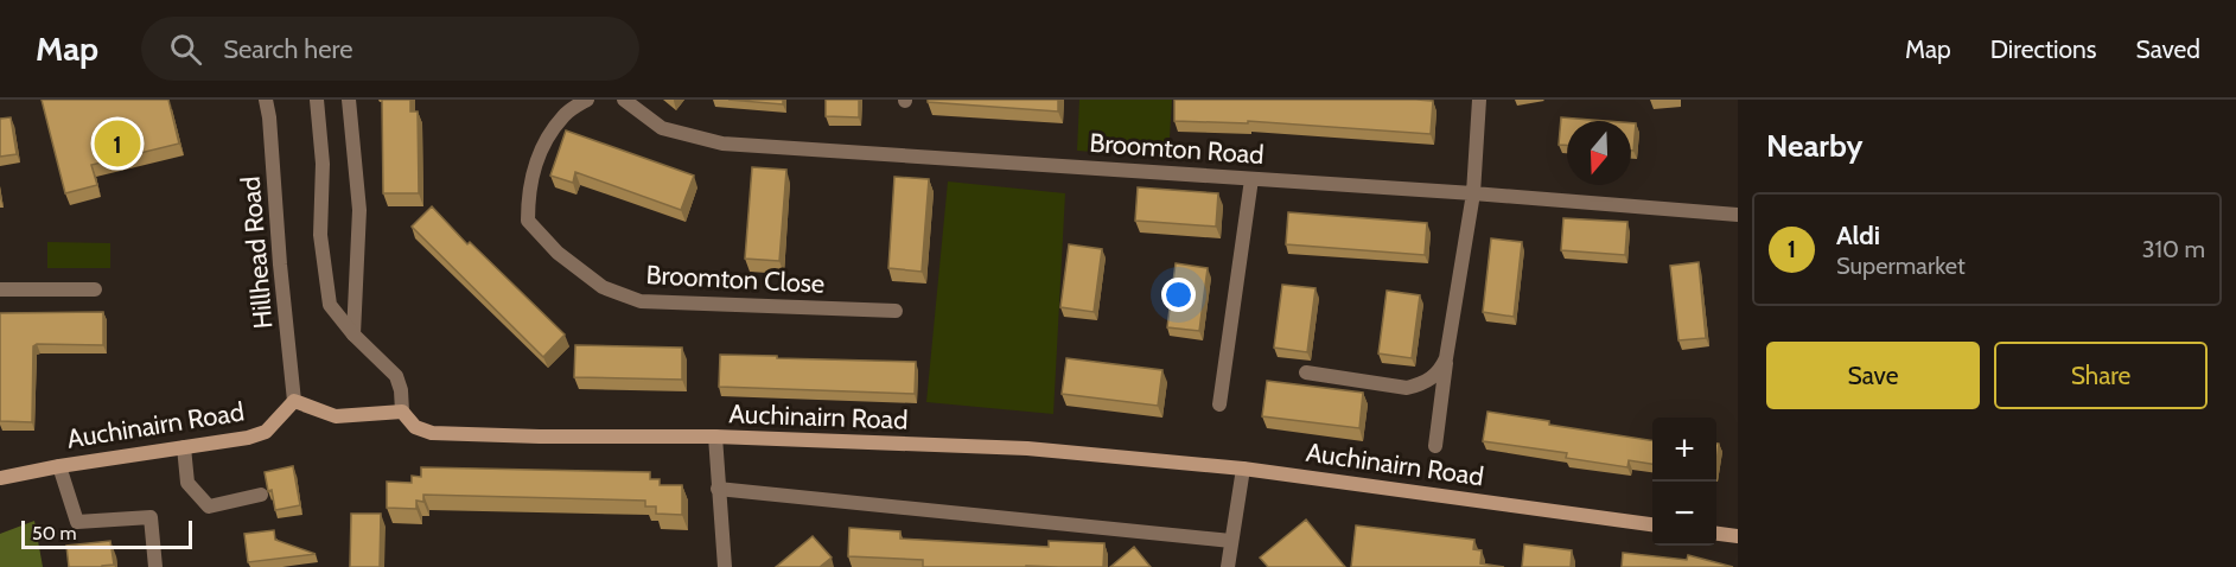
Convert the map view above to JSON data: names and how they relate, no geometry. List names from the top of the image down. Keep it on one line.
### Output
{"streets":{"main road":["Auchinairn Road"],"street":["Broomton Road","Hillhead Road","Broomton Close"]},"crossings":[["Hillhead Road","Auchinairn Road"]],"scale_bar":"50 m","north":"bottom","page":{"header":"Map","search":"Search here","nav":["Map","Directions","Saved"],"heading":"Nearby","pins":"1","list":[{"mark":"1","name":"Aldi","note":"Supermarket","value":"310 m"}],"buttons":["Save","Share"],"map_buttons":["+","−"],"scale":"50 m"}}
